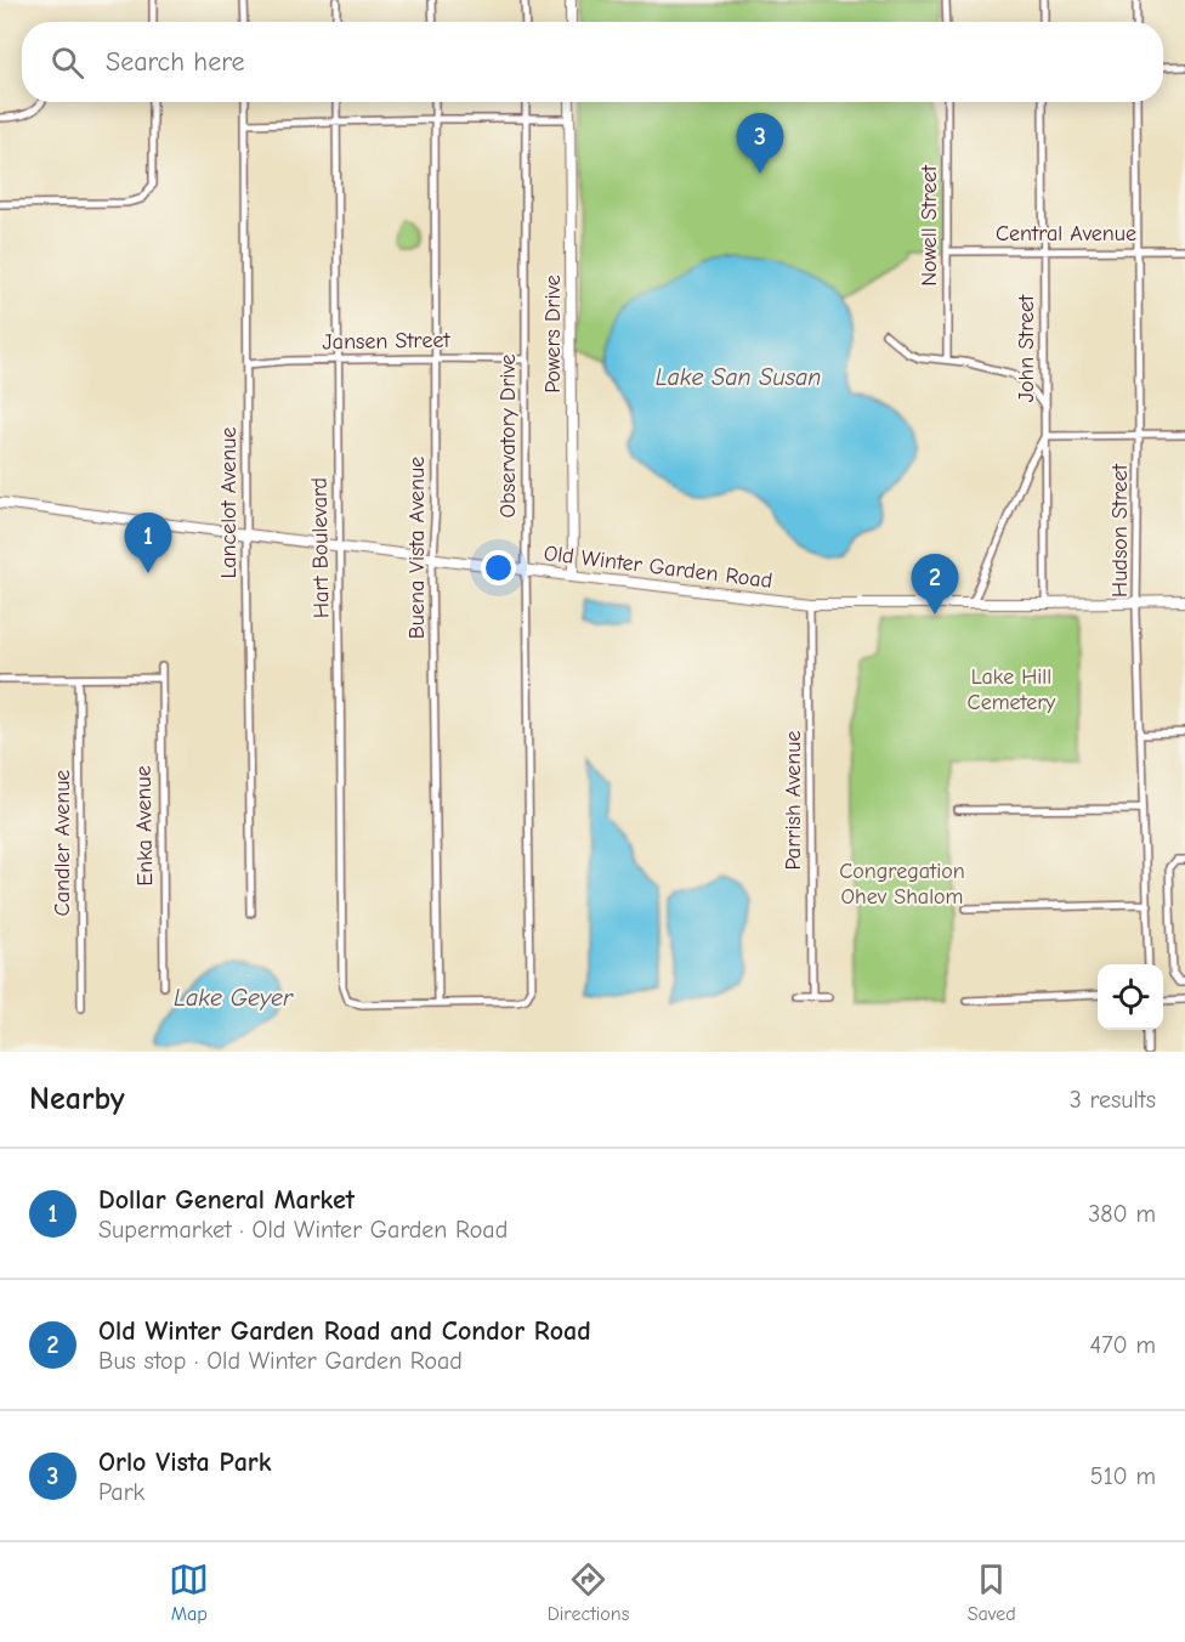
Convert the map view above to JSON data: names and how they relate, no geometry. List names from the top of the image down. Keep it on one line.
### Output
{"streets":{"main road":["Powers Drive","Old Winter Garden Road"],"street":["Nowell Street","Central Avenue","Jansen Street","John Street","Observatory Drive","Lancelot Avenue","Hudson Street","Hart Boulevard","Buena Vista Avenue","Parrish Avenue","Enka Avenue","Candler Avenue"]},"crossings":[["Nowell Street","Central Avenue"],["Central Avenue","John Street"],["Central Avenue","Hudson Street"],["Powers Drive","Old Winter Garden Road"],["Jansen Street","Observatory Drive"],["Jansen Street","Lancelot Avenue"],["Jansen Street","Hart Boulevard"],["Jansen Street","Buena Vista Avenue"],["John Street","Old Winter Garden Road"],["Observatory Drive","Hart Boulevard"],["Observatory Drive","Buena Vista Avenue"],["Observatory Drive","Old Winter Garden Road"],["Lancelot Avenue","Old Winter Garden Road"],["Hudson Street","Old Winter Garden Road"],["Hart Boulevard","Buena Vista Avenue"],["Hart Boulevard","Old Winter Garden Road"],["Buena Vista Avenue","Old Winter Garden Road"],["Old Winter Garden Road","Parrish Avenue"]],"water":["Lake San Susan","Lake Geyer"],"parks":["Lake Hill Cemetery","Congregation Ohev Shalom"],"page":{"search":"Search here","pins":["3","1","2"],"heading":["Nearby","3 results"],"list":[{"mark":"1","name":"Dollar General Market","note":"Supermarket · Old Winter Garden Road","value":"380 m"},{"mark":"2","name":"Old Winter Garden Road and Condor Road","note":"Bus stop · Old Winter Garden Road","value":"470 m"},{"mark":"3","name":"Orlo Vista Park","note":"Park","value":"510 m"}],"nav":["Map","Directions","Saved"]}}
